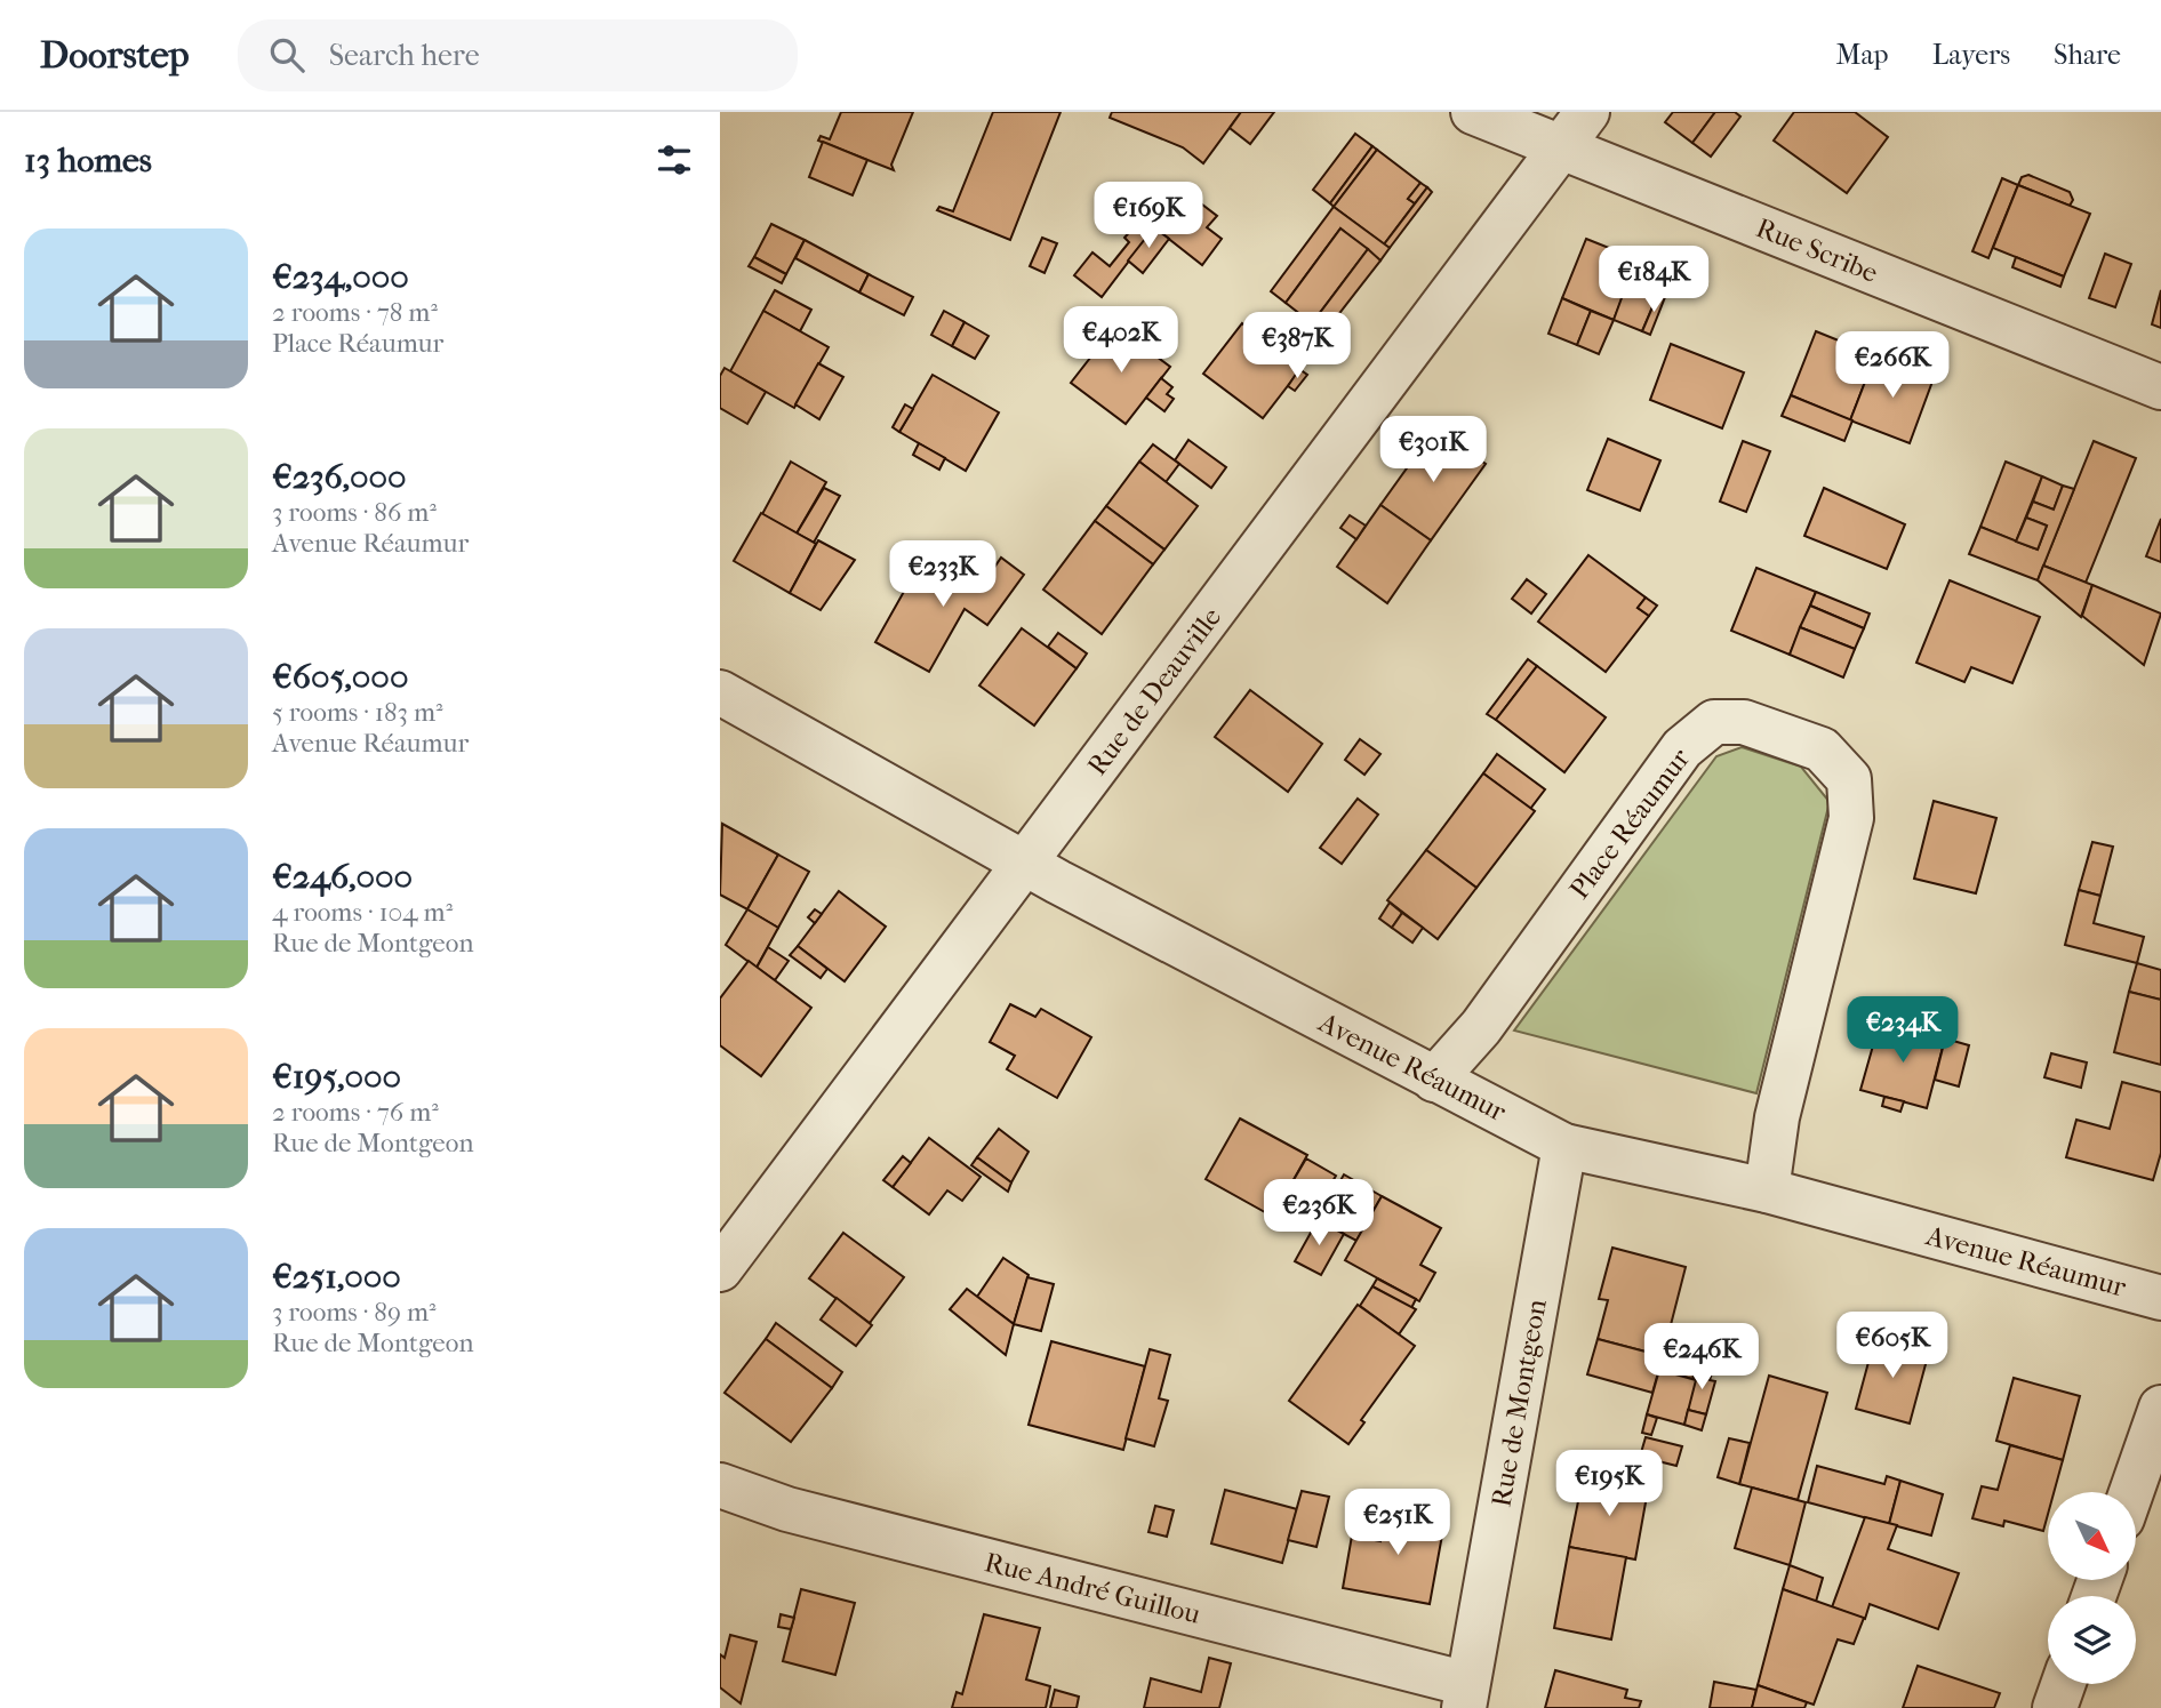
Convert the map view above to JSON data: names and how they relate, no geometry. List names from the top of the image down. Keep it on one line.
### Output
{"streets":{"street":["Rue Scribe","Rue de Deauville","Place Réaumur","Avenue Réaumur","Rue de Montgeon","Rue André Guillou"]},"crossings":[["Rue Scribe","Rue de Deauville"],["Rue de Deauville","Avenue Réaumur"],["Place Réaumur","Avenue Réaumur"],["Avenue Réaumur","Rue de Montgeon"],["Rue de Montgeon","Rue André Guillou"]],"north":"bottom right","page":{"header":"Doorstep","search":"Search here","nav":["Map","Layers","Share"],"heading":"13 homes","price":["€169K","€184K","€402K","€387K","€266K","€301K","€233K","€234K","€236K","€605K","€246K","€195K","€251K"],"list":[{"name":"€234,000","note":"2 rooms · 78 m² · Place Réaumur"},{"name":"€236,000","note":"3 rooms · 86 m² · Avenue Réaumur"},{"name":"€605,000","note":"5 rooms · 183 m² · Avenue Réaumur"},{"name":"€246,000","note":"4 rooms · 104 m² · Rue de Montgeon"},{"name":"€195,000","note":"2 rooms · 76 m² · Rue de Montgeon"},{"name":"€251,000","note":"3 rooms · 89 m² · Rue de Montgeon"}]}}
